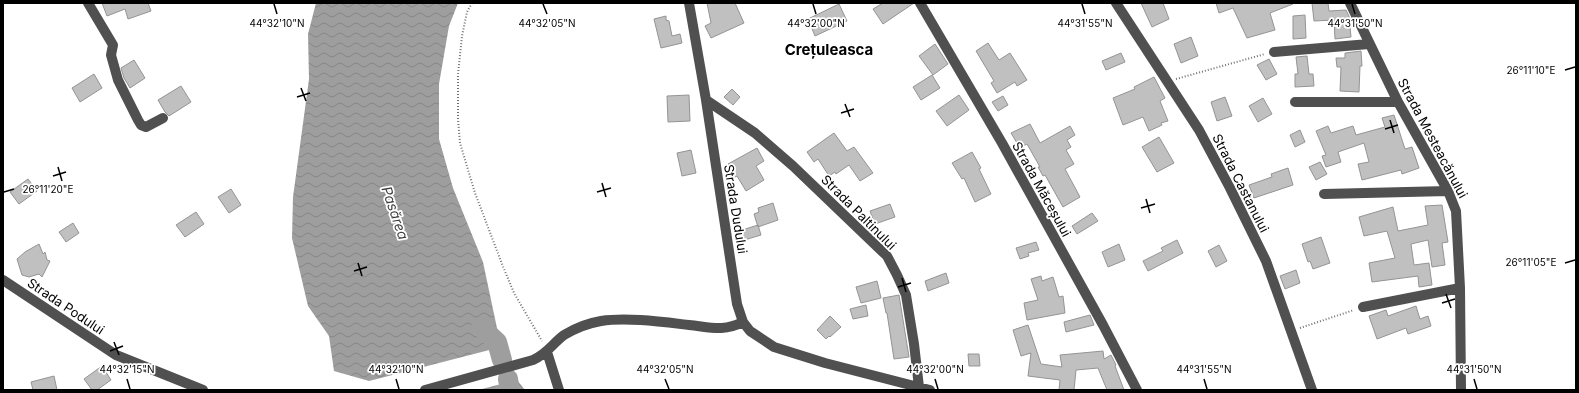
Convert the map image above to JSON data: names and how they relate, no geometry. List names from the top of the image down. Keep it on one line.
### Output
{"streets":{"street":["Strada Mesteacănului","Strada Castanului","Strada Măceșului","Strada Dudului","Strada Paltinului","Strada Podului"]},"crossings":[["Strada Dudului","Strada Paltinului"]],"districts":["Crețuleasca"],"water":["Pasărea"],"coordinates":["44°32'10\"N","44°32'05\"N","44°32'00\"N","44°31'55\"N","44°31'50\"N","26°11'10\"E","26°11'20\"E","26°11'05\"E","44°32'15\"N"]}
